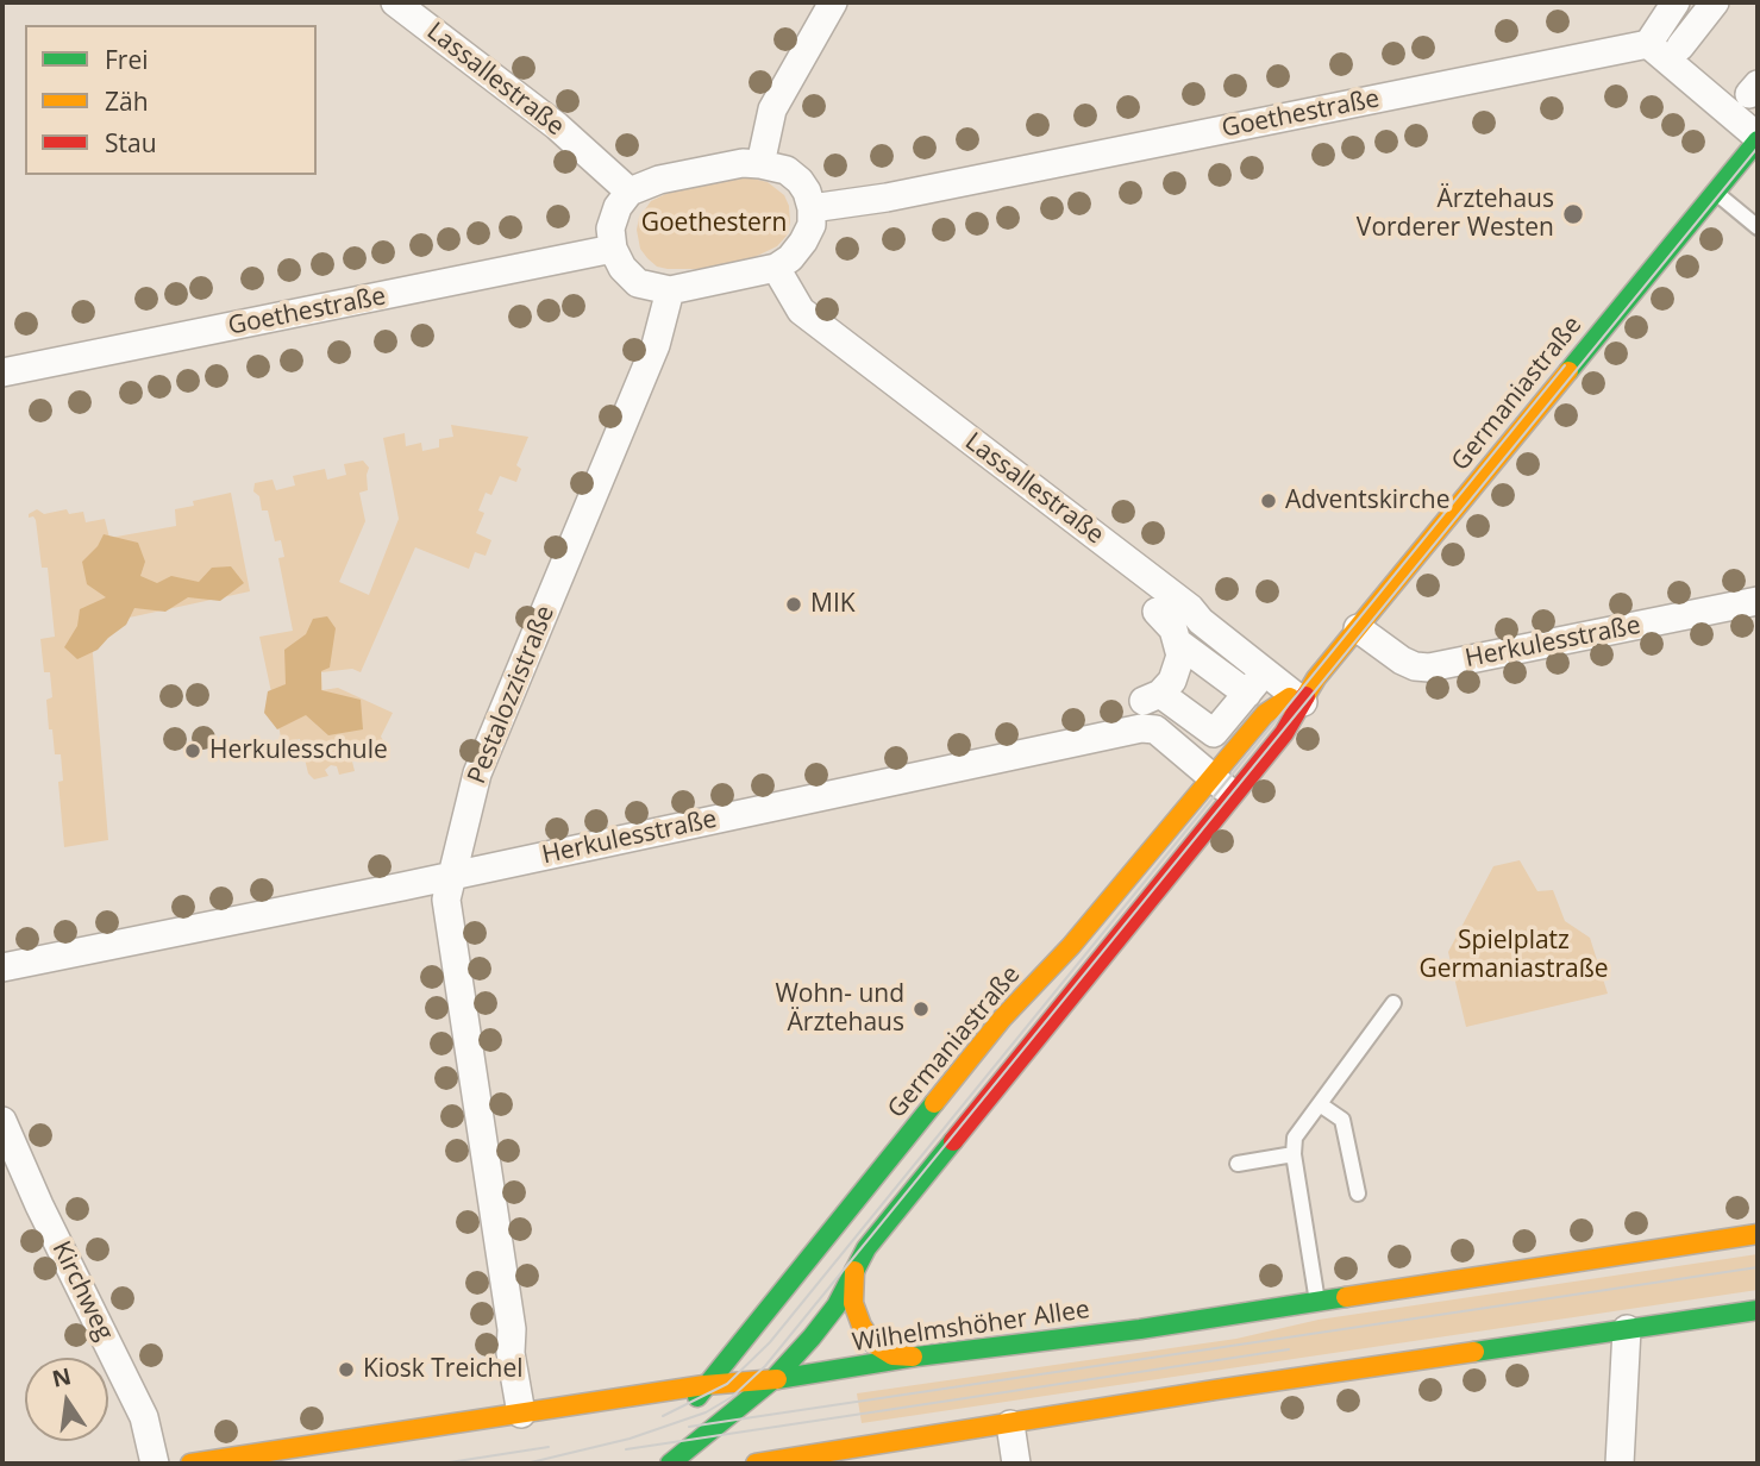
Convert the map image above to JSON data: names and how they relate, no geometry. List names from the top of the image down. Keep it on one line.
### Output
{"streets":{"street":["Lassallestraße","Goethestraße","Germaniastraße","Herkulesstraße","Pestalozzistraße","Kirchweg","Wilhelmshöher Allee"]},"crossings":[["Lassallestraße","Goethestraße"],["Lassallestraße","Germaniastraße"],["Lassallestraße","Pestalozzistraße"],["Goethestraße","Pestalozzistraße"],["Germaniastraße","Herkulesstraße"],["Germaniastraße","Wilhelmshöher Allee"],["Herkulesstraße","Pestalozzistraße"],["Pestalozzistraße","Wilhelmshöher Allee"]],"parks":["Goethestern","Spielplatz Germaniastraße"],"places":["Ärztehaus Vorderer Westen","Adventskirche","MIK","Herkulesschule","Wohn- und Ärztehaus","Kiosk Treichel"],"legend":["Frei","Zäh","Stau"],"north":"top"}
